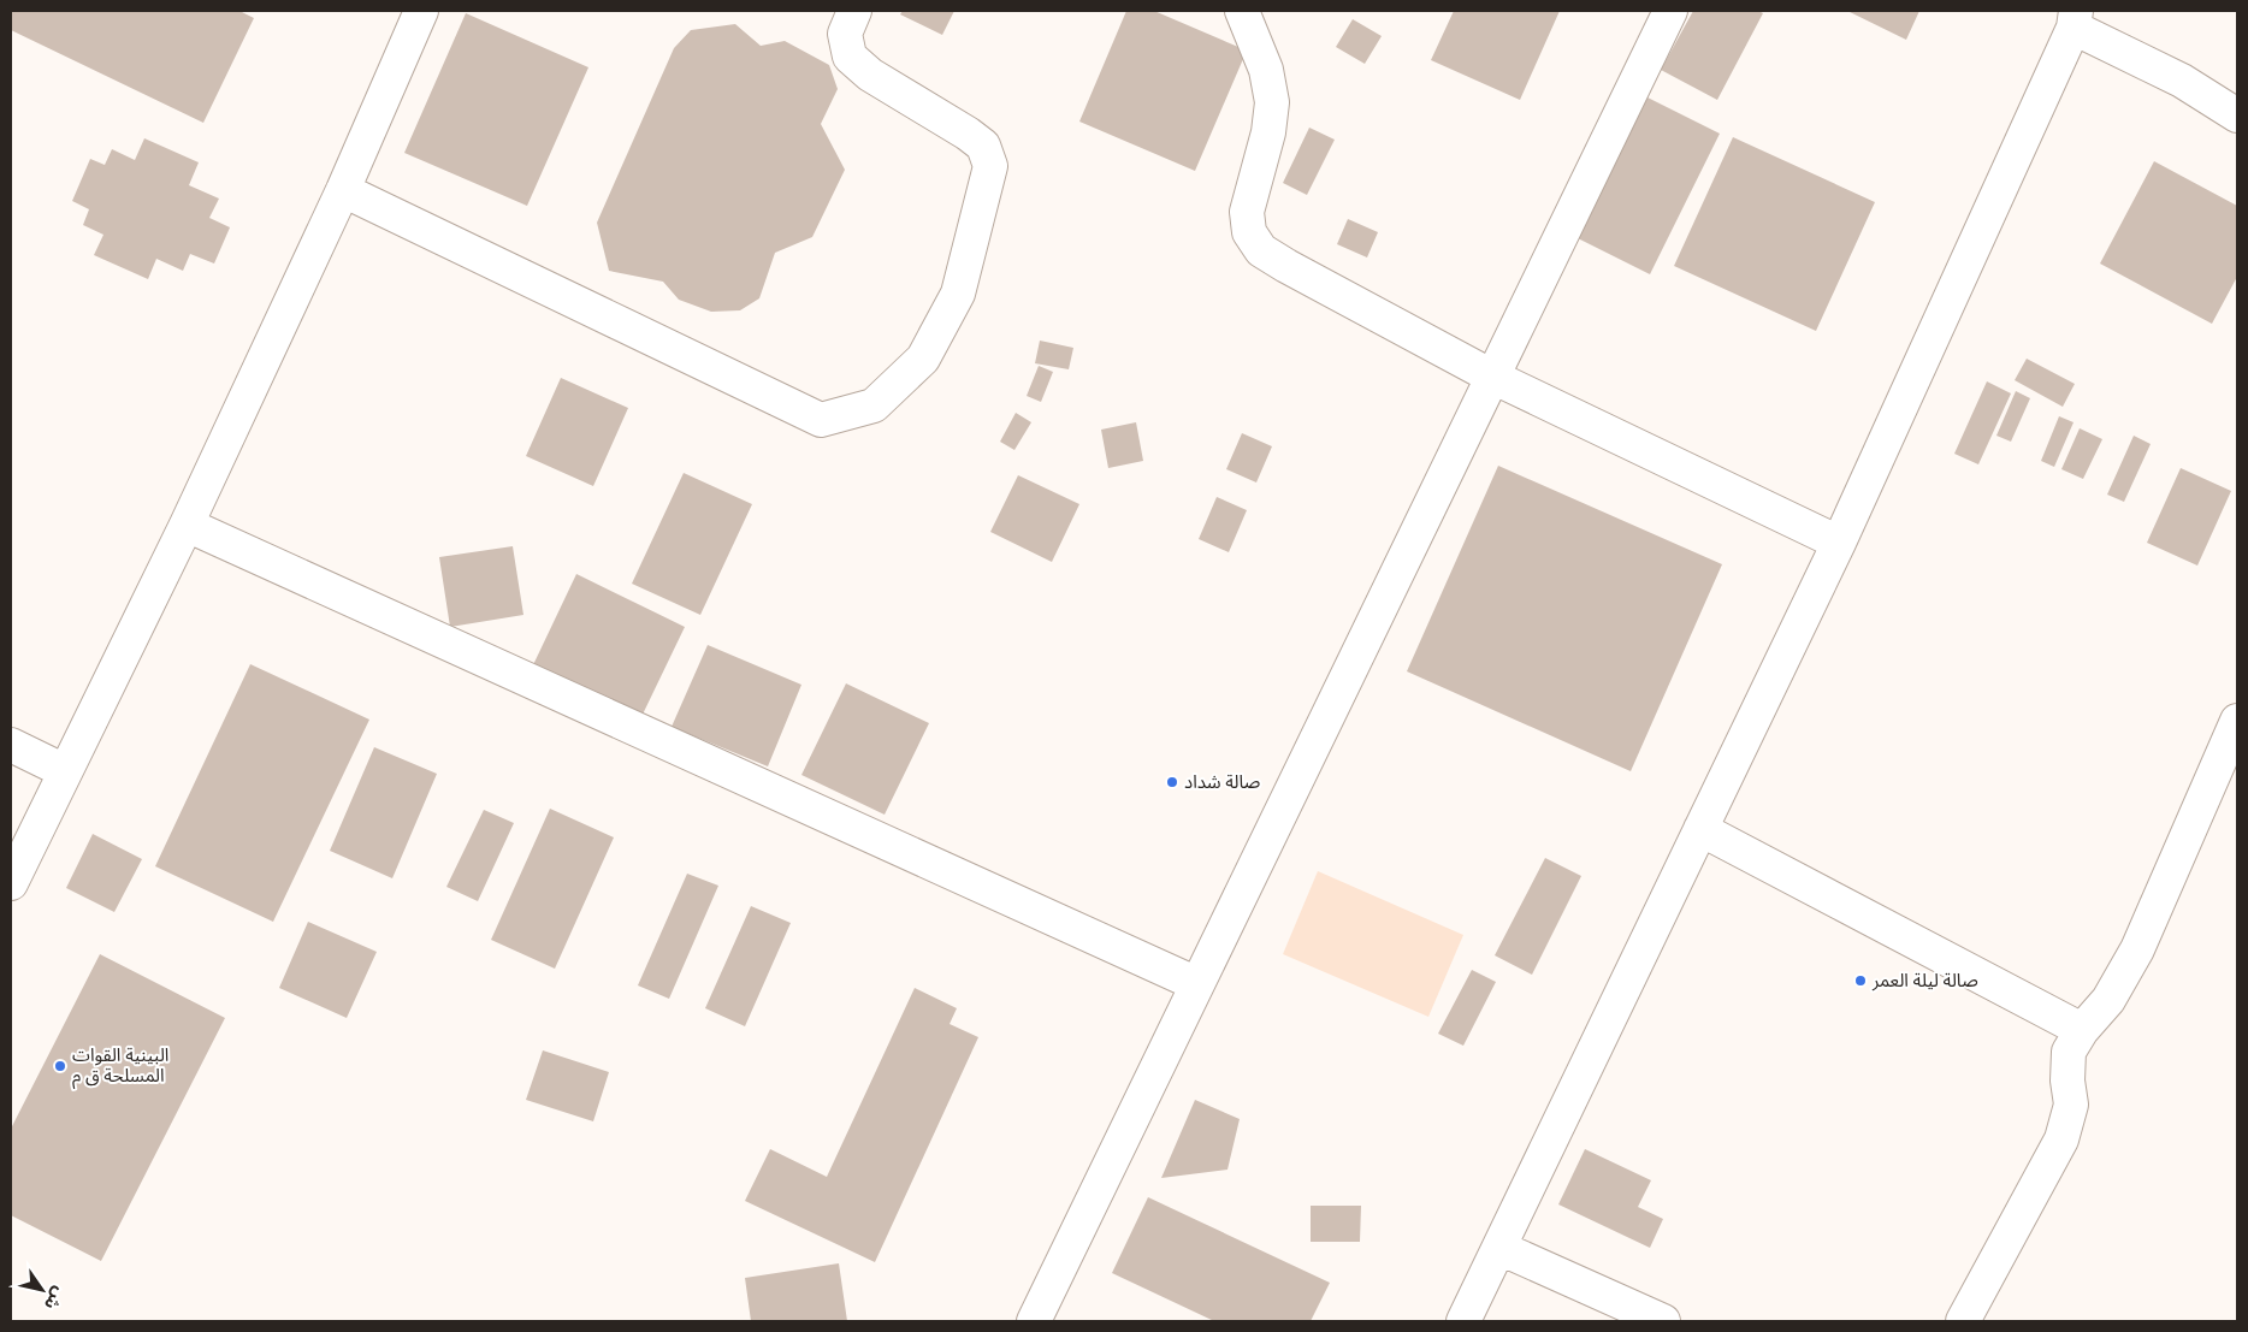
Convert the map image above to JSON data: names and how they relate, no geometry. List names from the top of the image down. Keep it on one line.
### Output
{"places":["صالة شداد","صالة ليلة العمر","البينية القوات المسلحة ق م"],"north":"bottom right"}
